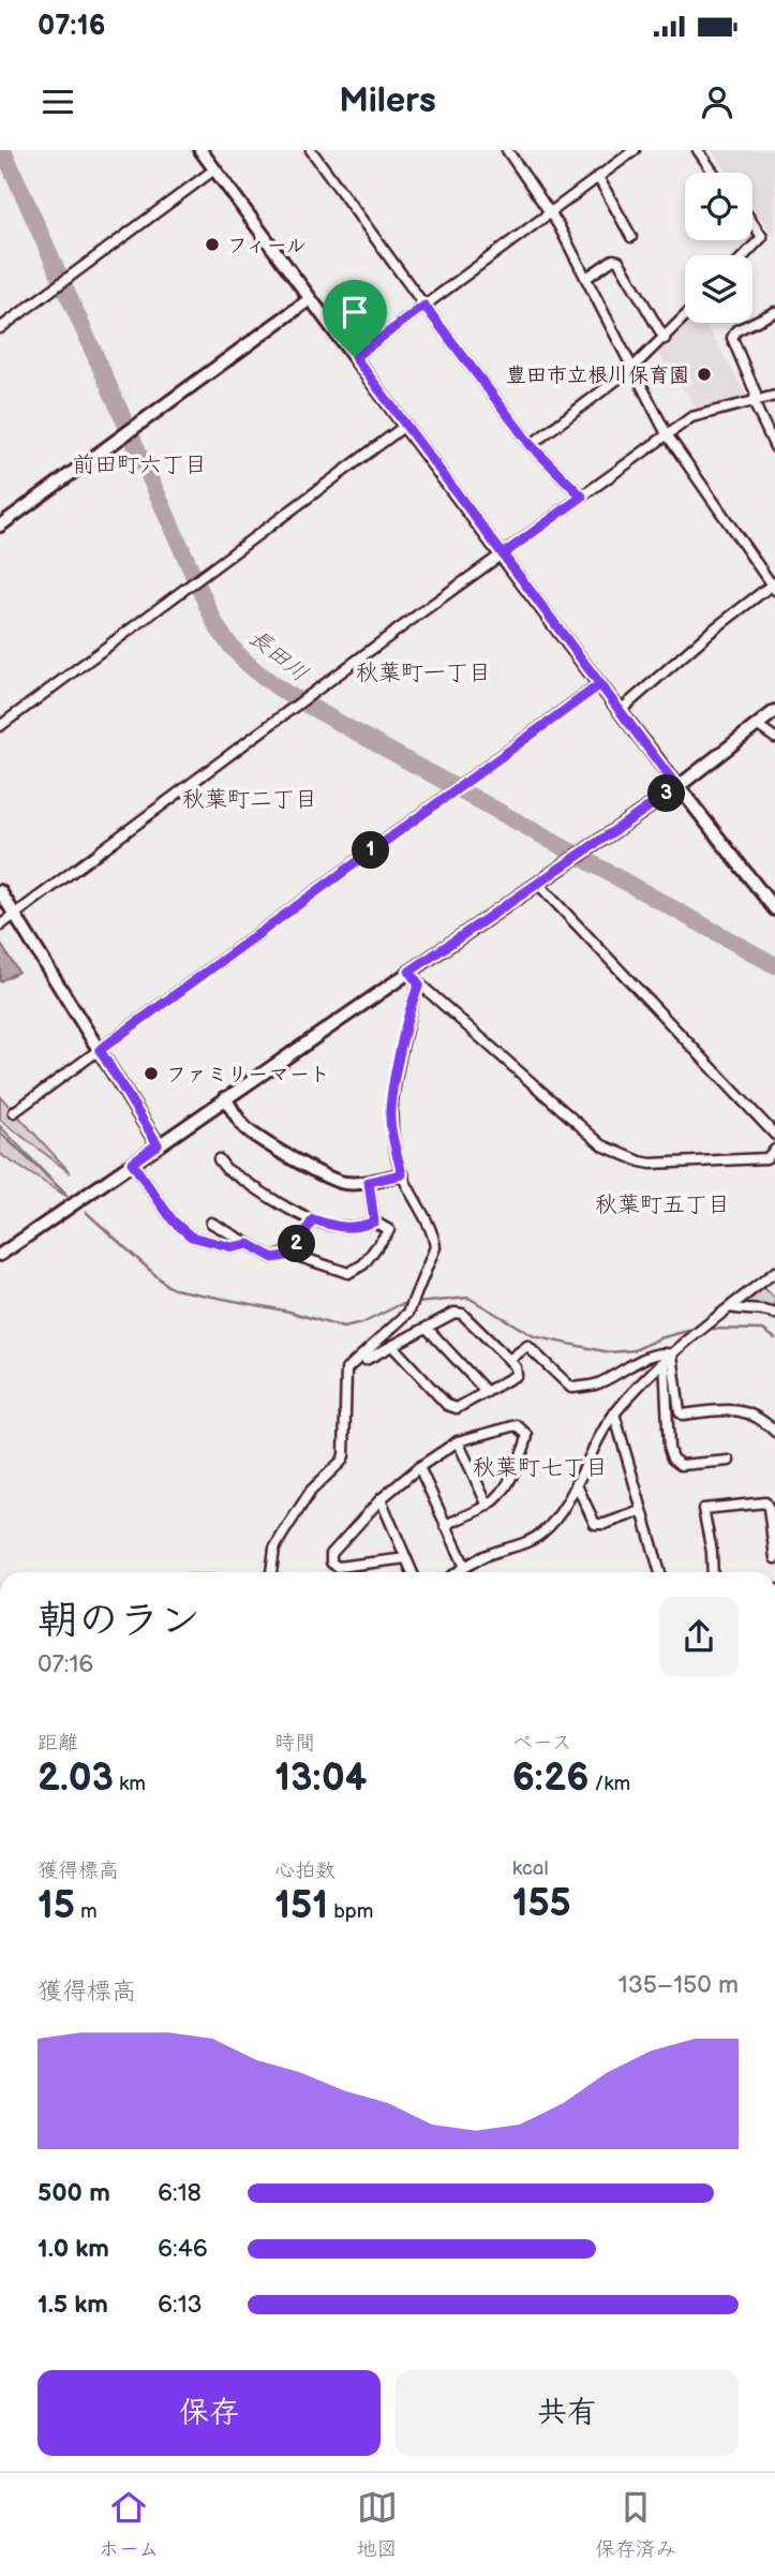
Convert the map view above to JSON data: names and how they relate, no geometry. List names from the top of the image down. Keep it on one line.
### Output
{"districts":["前田町六丁目","秋葉町一丁目","秋葉町二丁目","秋葉町五丁目","秋葉町七丁目"],"water":["長田川"],"places":["フィール","豊田市立根川保育園","ファミリーマート"],"page":{"status":"07:16","header":"Milers","pins":["3","1","2"],"heading":["朝のラン","07:16"],"stats":[["距離","2.03 km"],["時間","13:04"],["ペース","6:26 /km"],["獲得標高","15 m"],["心拍数","151 bpm"],["kcal","155"]],"chart":["獲得標高","135–150 m"],"list":[{"name":"500 m","note":"6:18"},{"name":"1.0 km","note":"6:46"},{"name":"1.5 km","note":"6:13"}],"buttons":["保存","共有"],"tabs":["ホーム","地図","保存済み"]}}
